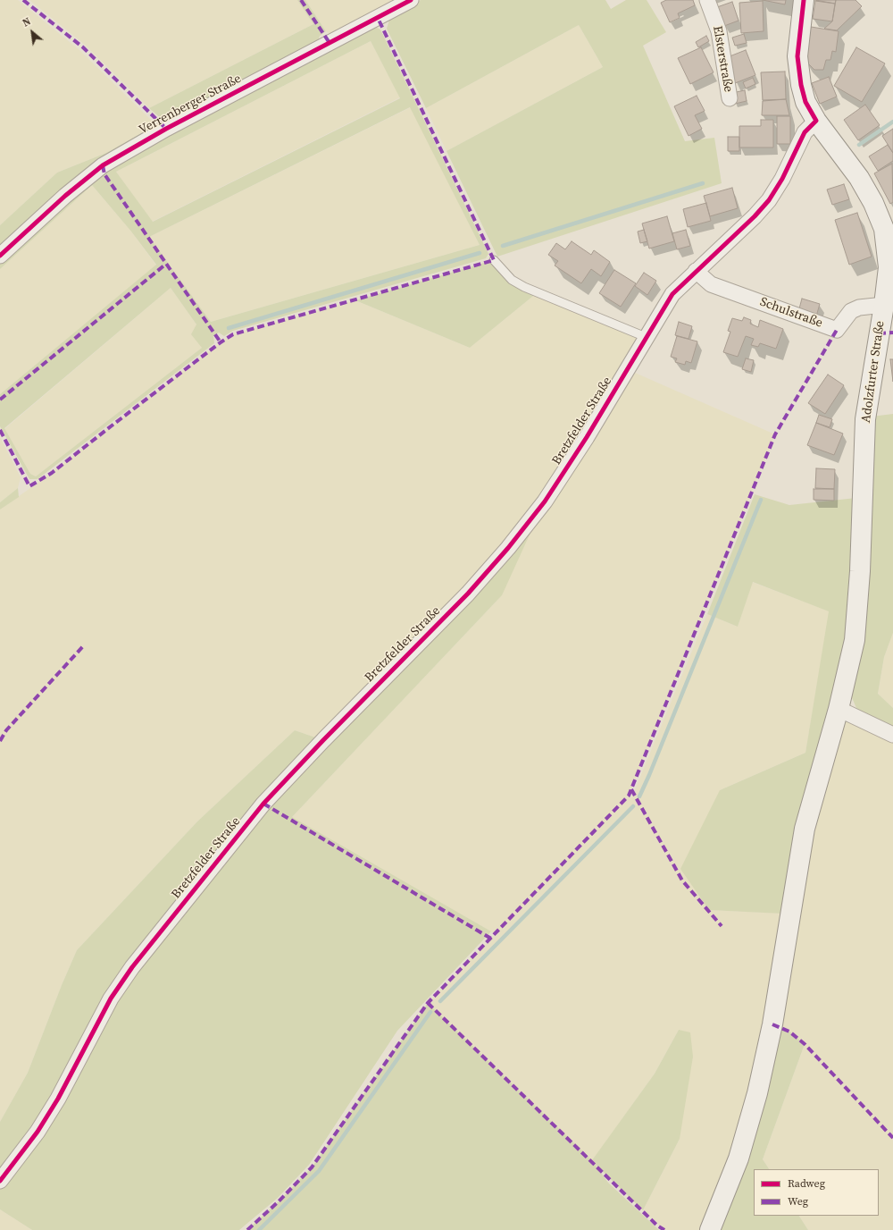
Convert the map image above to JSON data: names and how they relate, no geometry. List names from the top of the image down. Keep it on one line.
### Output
{"streets":{"main road":["Adolzfurter Straße"],"street":["Elsterstraße","Verrenberger Straße","Schulstraße","Bretzfelder Straße"]},"crossings":[["Schulstraße","Adolzfurter Straße"],["Schulstraße","Bretzfelder Straße"],["Adolzfurter Straße","Bretzfelder Straße"]],"legend":["Radweg","Weg"],"north":"top left"}
